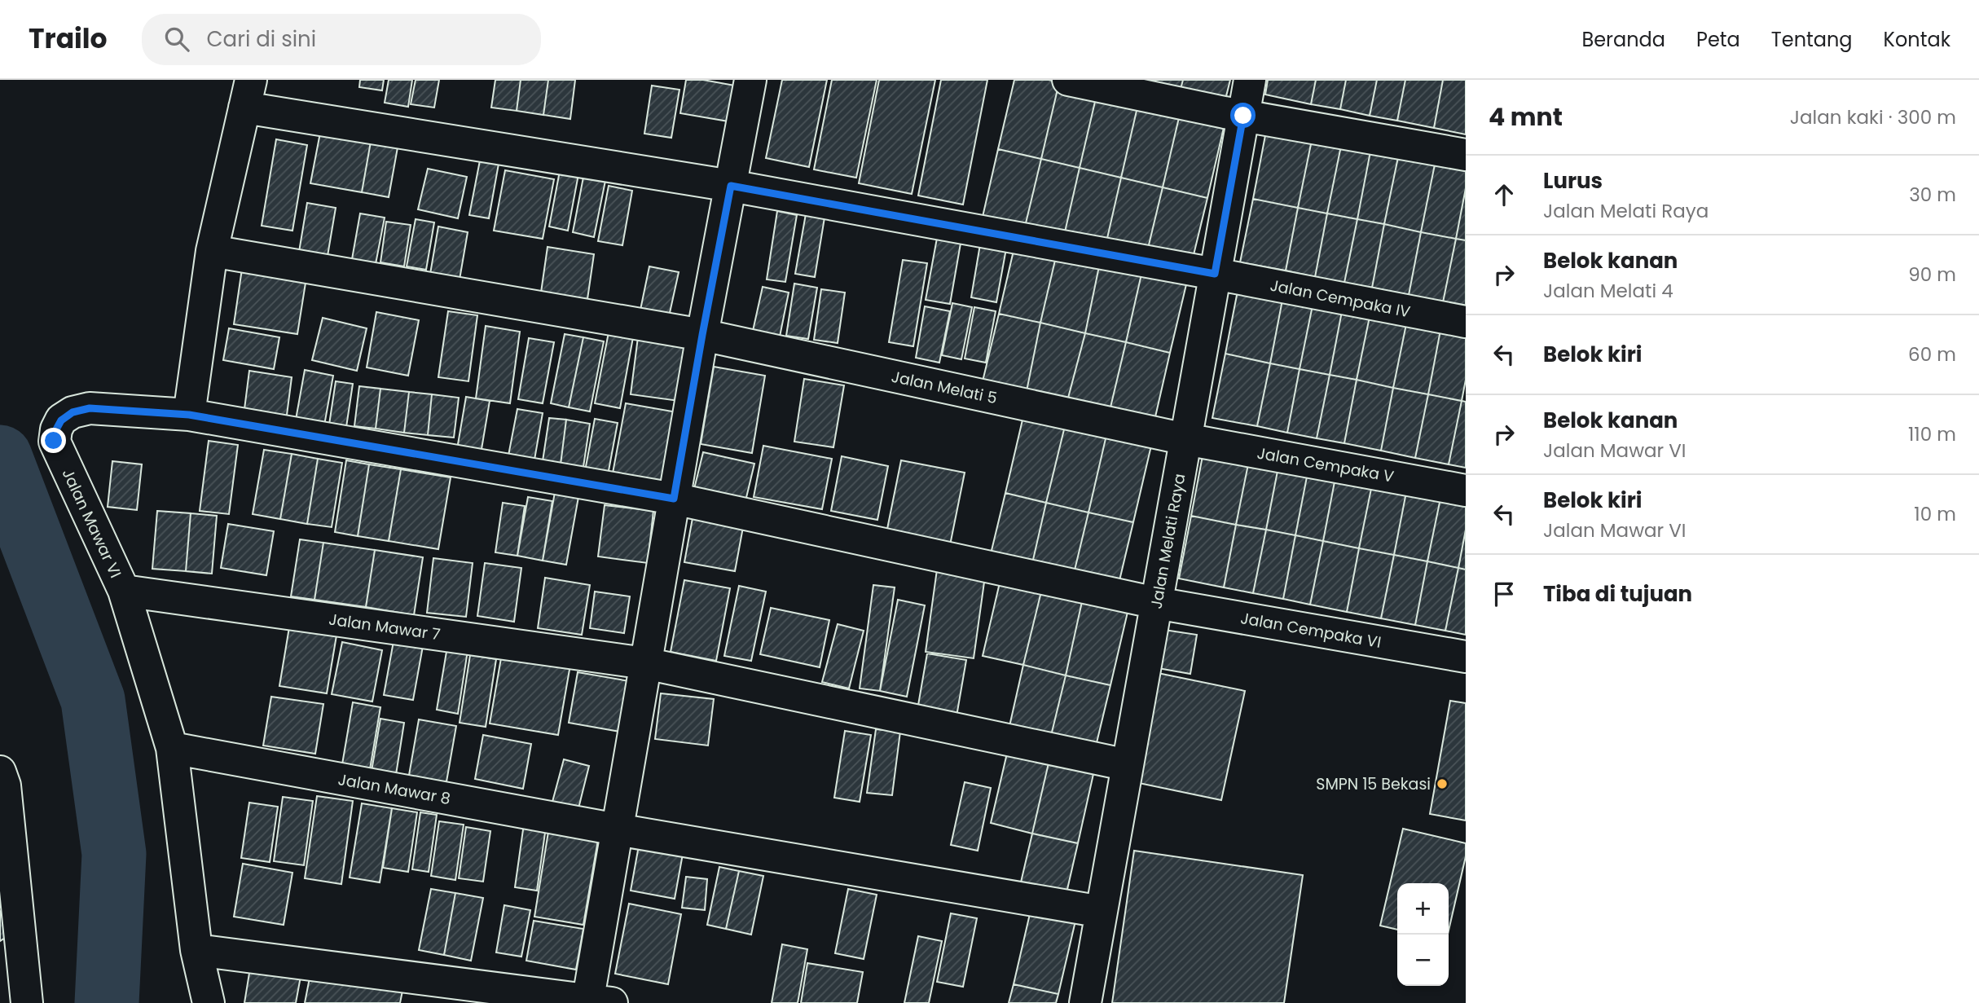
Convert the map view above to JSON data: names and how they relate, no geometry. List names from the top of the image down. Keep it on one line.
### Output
{"streets":{"street":["Jalan Cempaka IV","Jalan Melati 5","Jalan Cempaka V","Jalan Mawar VI","Jalan Melati Raya","Jalan Mawar 7","Jalan Cempaka VI","Jalan Mawar 8"]},"crossings":[["Jalan Cempaka IV","Jalan Melati Raya"],["Jalan Melati 5","Jalan Cempaka V"],["Jalan Melati 5","Jalan Melati Raya"],["Jalan Cempaka V","Jalan Melati Raya"],["Jalan Mawar VI","Jalan Mawar 7"],["Jalan Mawar VI","Jalan Cempaka VI"],["Jalan Mawar VI","Jalan Mawar 8"],["Jalan Melati Raya","Jalan Mawar 7"],["Jalan Melati Raya","Jalan Cempaka VI"],["Jalan Melati Raya","Jalan Mawar 8"]],"places":["SMPN 15 Bekasi"],"page":{"header":"Trailo","search":"Cari di sini","nav":["Beranda","Peta","Tentang","Kontak"],"heading":["4 mnt","Jalan kaki · 300 m"],"list":[["Lurus","Jalan Melati Raya","30 m"],["Belok kanan","Jalan Melati 4","90 m"],["Belok kiri","60 m"],["Belok kanan","Jalan Mawar VI","110 m"],["Belok kiri","Jalan Mawar VI","10 m"],"Tiba di tujuan"],"map_buttons":["+","−"]}}
